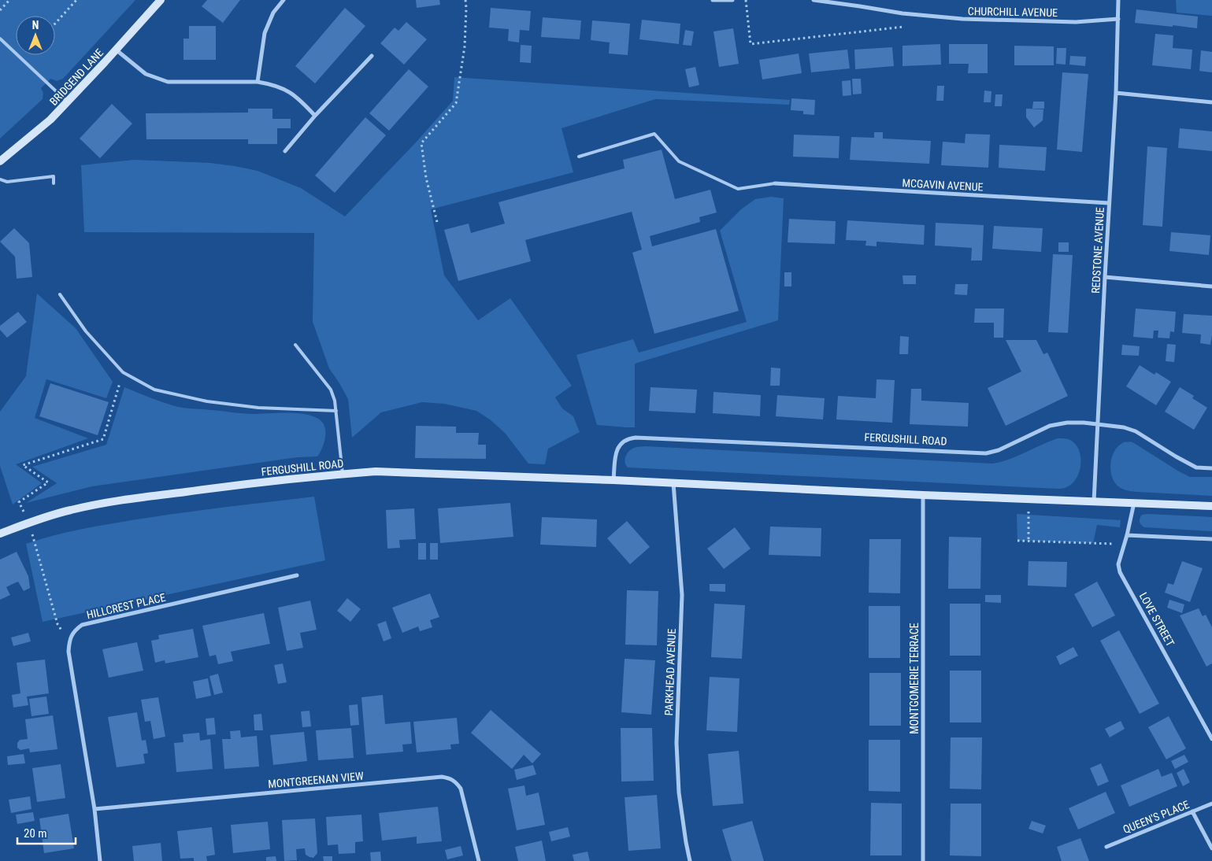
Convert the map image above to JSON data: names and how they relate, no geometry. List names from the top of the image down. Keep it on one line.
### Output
{"streets":{"main road":["BRIDGEND LANE","FERGUSHILL ROAD"],"street":["CHURCHILL AVENUE","MCGAVIN AVENUE","REDSTONE AVENUE","HILLCREST PLACE","LOVE STREET","PARKHEAD AVENUE","MONTGOMERIE TERRACE","MONTGREENAN VIEW","QUEEN'S PLACE"]},"crossings":[["CHURCHILL AVENUE","REDSTONE AVENUE"],["MCGAVIN AVENUE","REDSTONE AVENUE"],["REDSTONE AVENUE","FERGUSHILL ROAD"],["FERGUSHILL ROAD","LOVE STREET"],["FERGUSHILL ROAD","PARKHEAD AVENUE"],["FERGUSHILL ROAD","MONTGOMERIE TERRACE"]],"scale_bar":"20 m","north":"top"}
